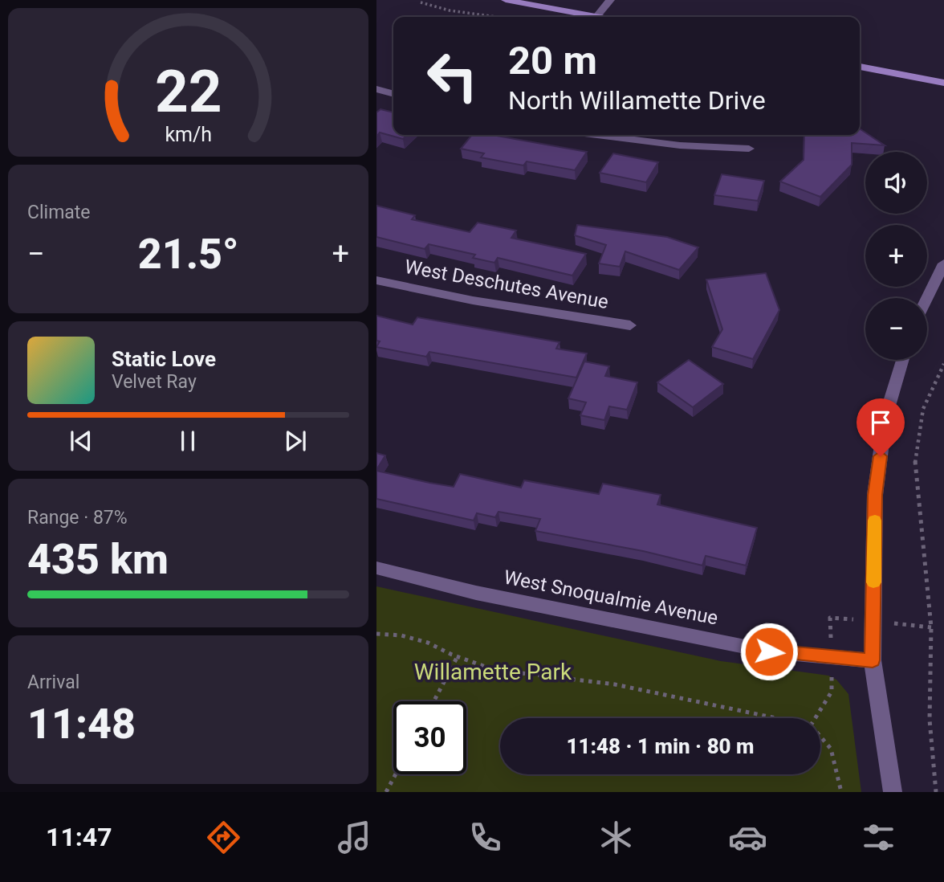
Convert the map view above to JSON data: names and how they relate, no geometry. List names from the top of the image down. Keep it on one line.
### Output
{"streets":{"street":["West Deschutes Avenue","West Snoqualmie Avenue"]},"parks":["Willamette Park"],"page":{"turn":["20 m","North Willamette Drive"],"map_buttons":["+","−"],"tile":["Climate",["Range · 87%","435 km"],["Arrival","11:48"]],"heat":["−","21.5°","+"],"song":["Static Love","Velvet Ray"],"limit":"30","trip":"11:48 · 1 min · 80 m","tabs":"11:47","gauge":["22","km/h"]}}
